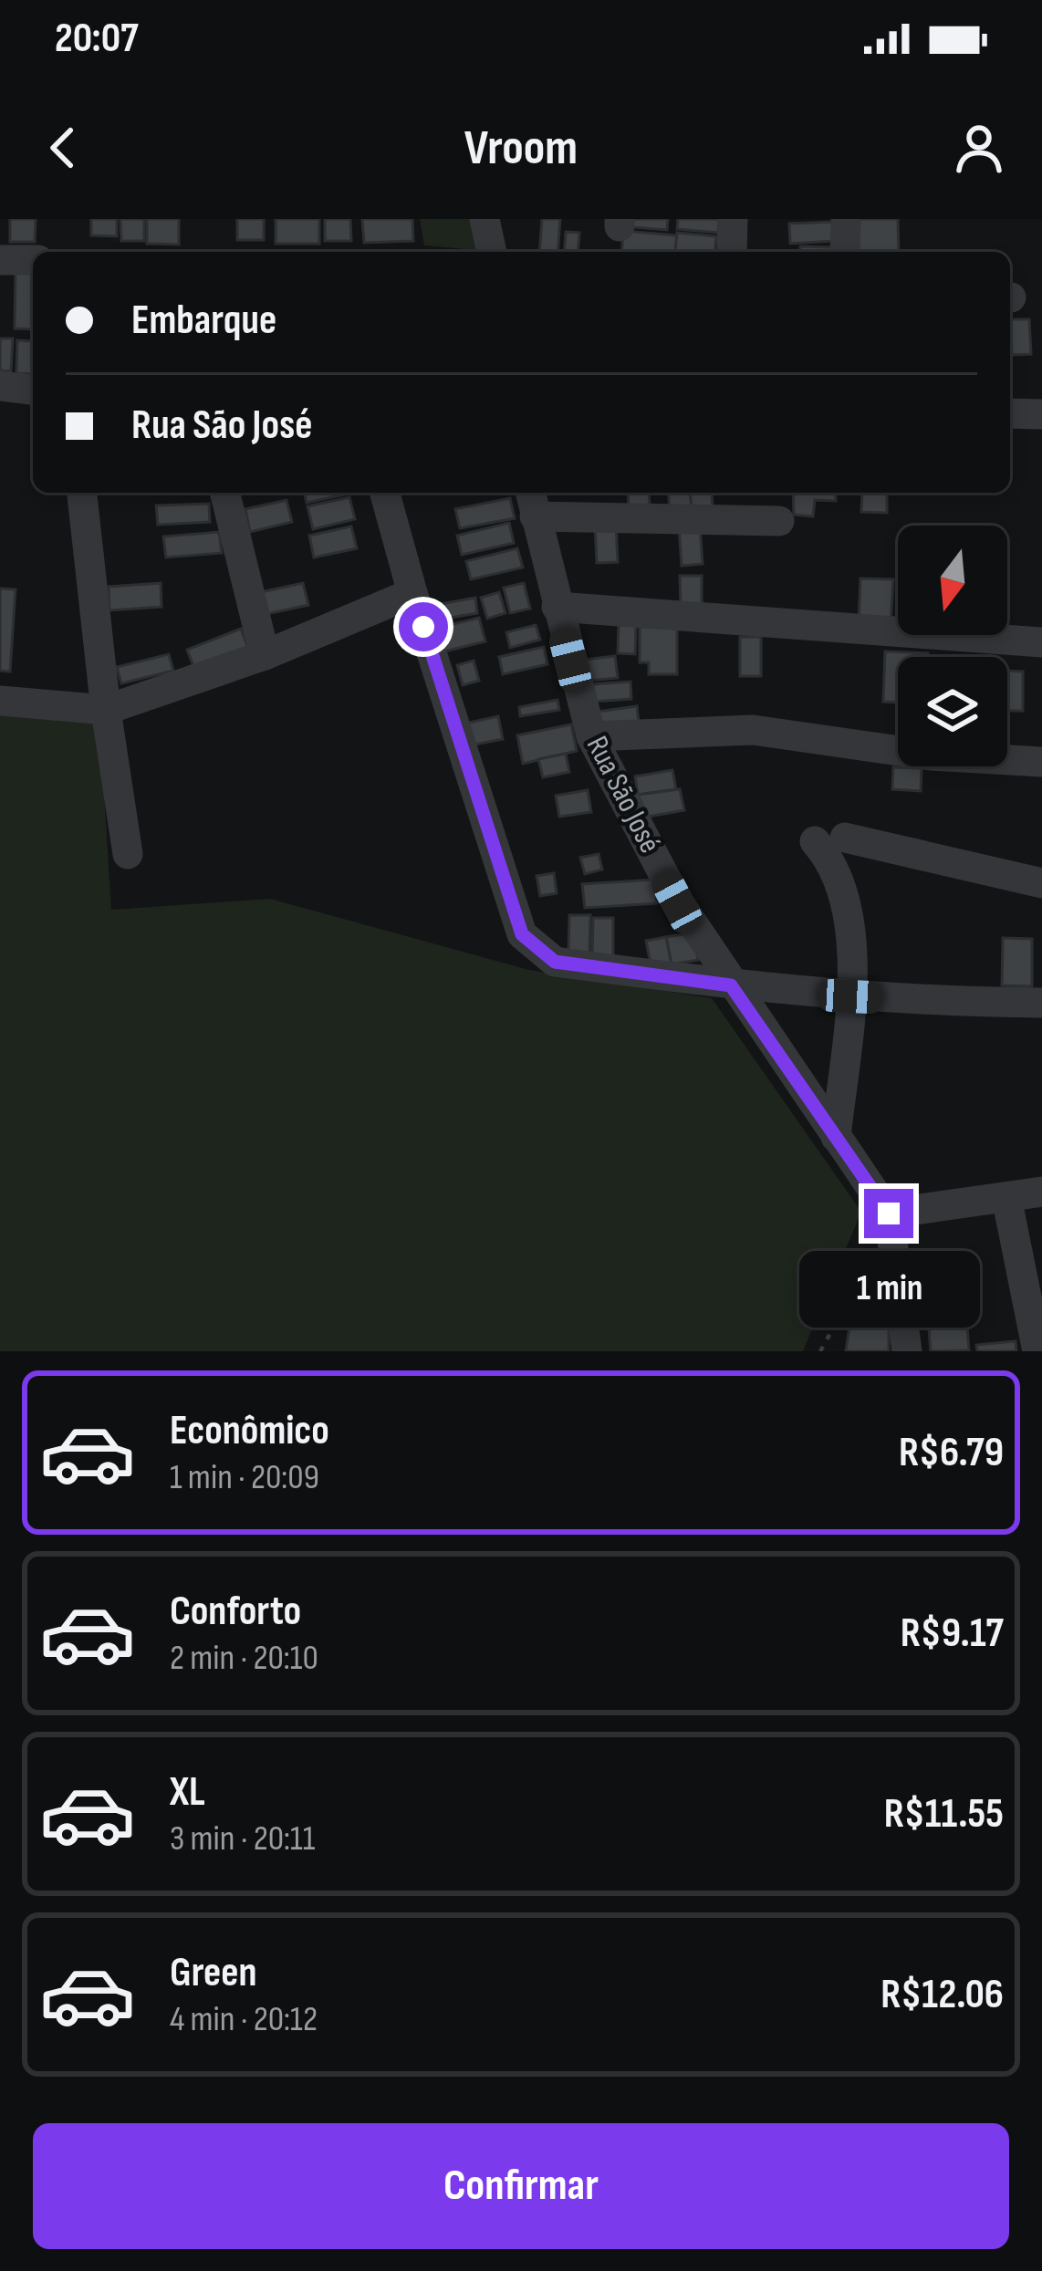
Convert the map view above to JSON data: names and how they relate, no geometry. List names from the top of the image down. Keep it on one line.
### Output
{"streets":{"street":["Rua São José"]},"north":"bottom","page":{"status":"20:07","header":"Vroom","banner":["Embarque","Rua São José"],"bubble":"1 min","list":[{"name":"Econômico","note":"1 min · 20:09","value":"R$6.79"},{"name":"Conforto","note":"2 min · 20:10","value":"R$9.17"},{"name":"XL","note":"3 min · 20:11","value":"R$11.55"},{"name":"Green","note":"4 min · 20:12","value":"R$12.06"}],"buttons":"Confirmar"}}
